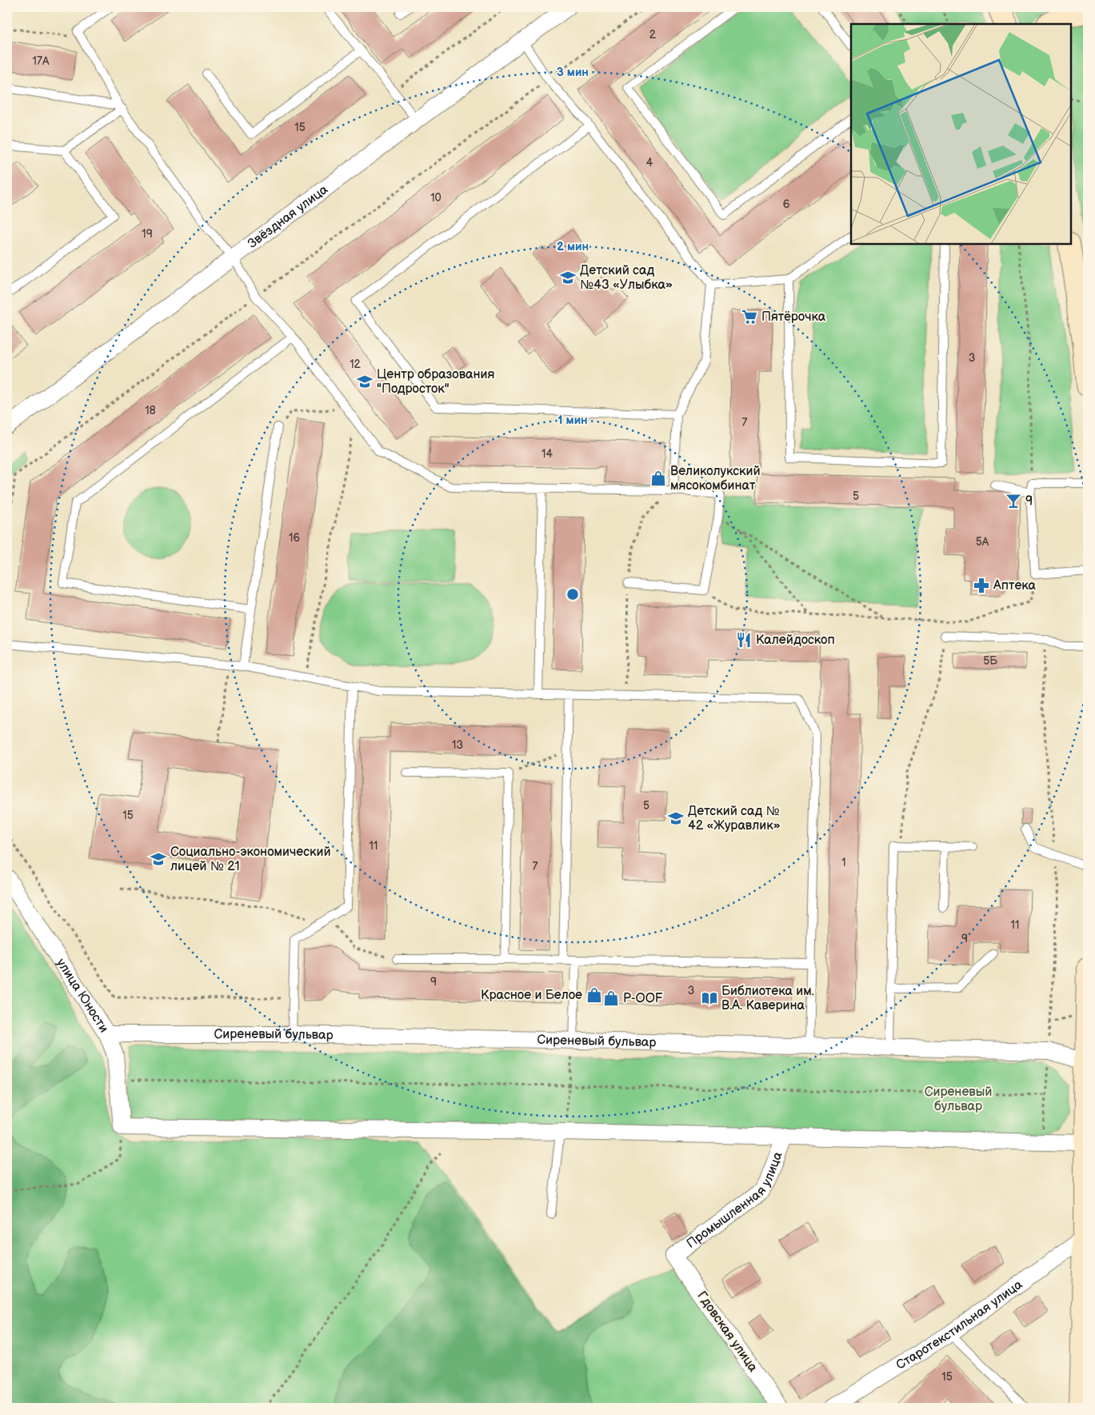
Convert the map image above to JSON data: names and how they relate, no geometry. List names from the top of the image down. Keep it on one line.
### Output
{"streets":{"street":["Звёздная улица","улица Юности","Сиреневый бульвар","Промышленная улица","Старотекстильная улица","Гдовская улица"]},"crossings":[["улица Юности","Сиреневый бульвар"],["Промышленная улица","Гдовская улица"]],"parks":["Сиреневый бульвар"],"places":{"school or university":["Детский сад №43 «Улыбка»","Центр образования \"Подросток\"","Детский сад № 42 «Журавлик»","Социально-экономический лицей № 21"],"supermarket":["Пятёрочка"],"shop":["Великолукский мясокомбинат","Красное и Белое","P-OOF"],"bar":["9"],"pharmacy":["Аптека"],"restaurant":["Калейдоскоп"],"library":["Библиотека им. В.А. Каверина"]},"house_numbers":["2","17А","15","4","10","6","19","3","12","18","7","14","5","16","5А","5Б","13","5","15","11","1","7","11","9","9","3","15"],"rings":["3 мин","2 мин","1 мин"]}
